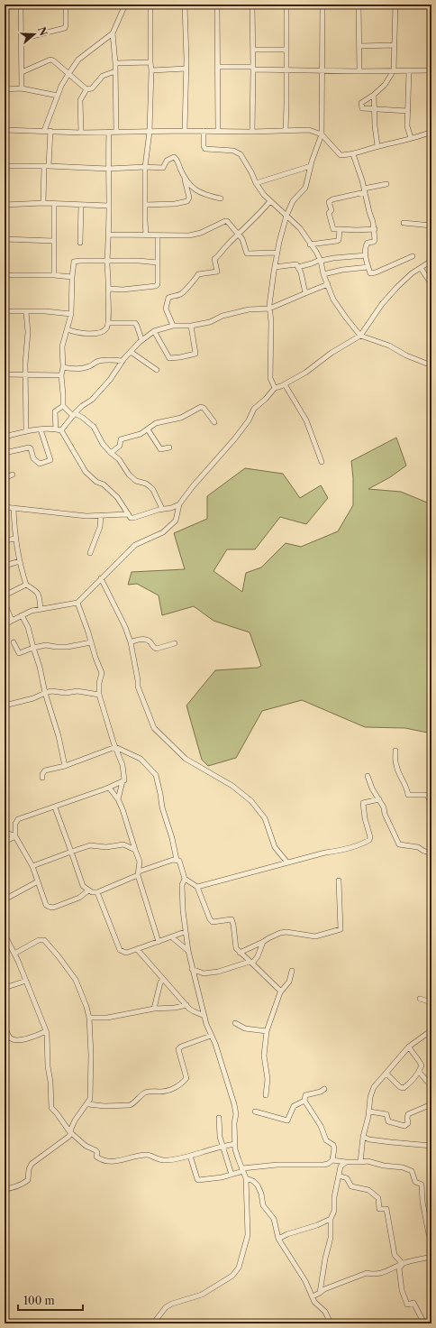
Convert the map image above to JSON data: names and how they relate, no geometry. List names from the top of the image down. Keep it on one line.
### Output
{"scale_bar":"100 m","north":"right"}
